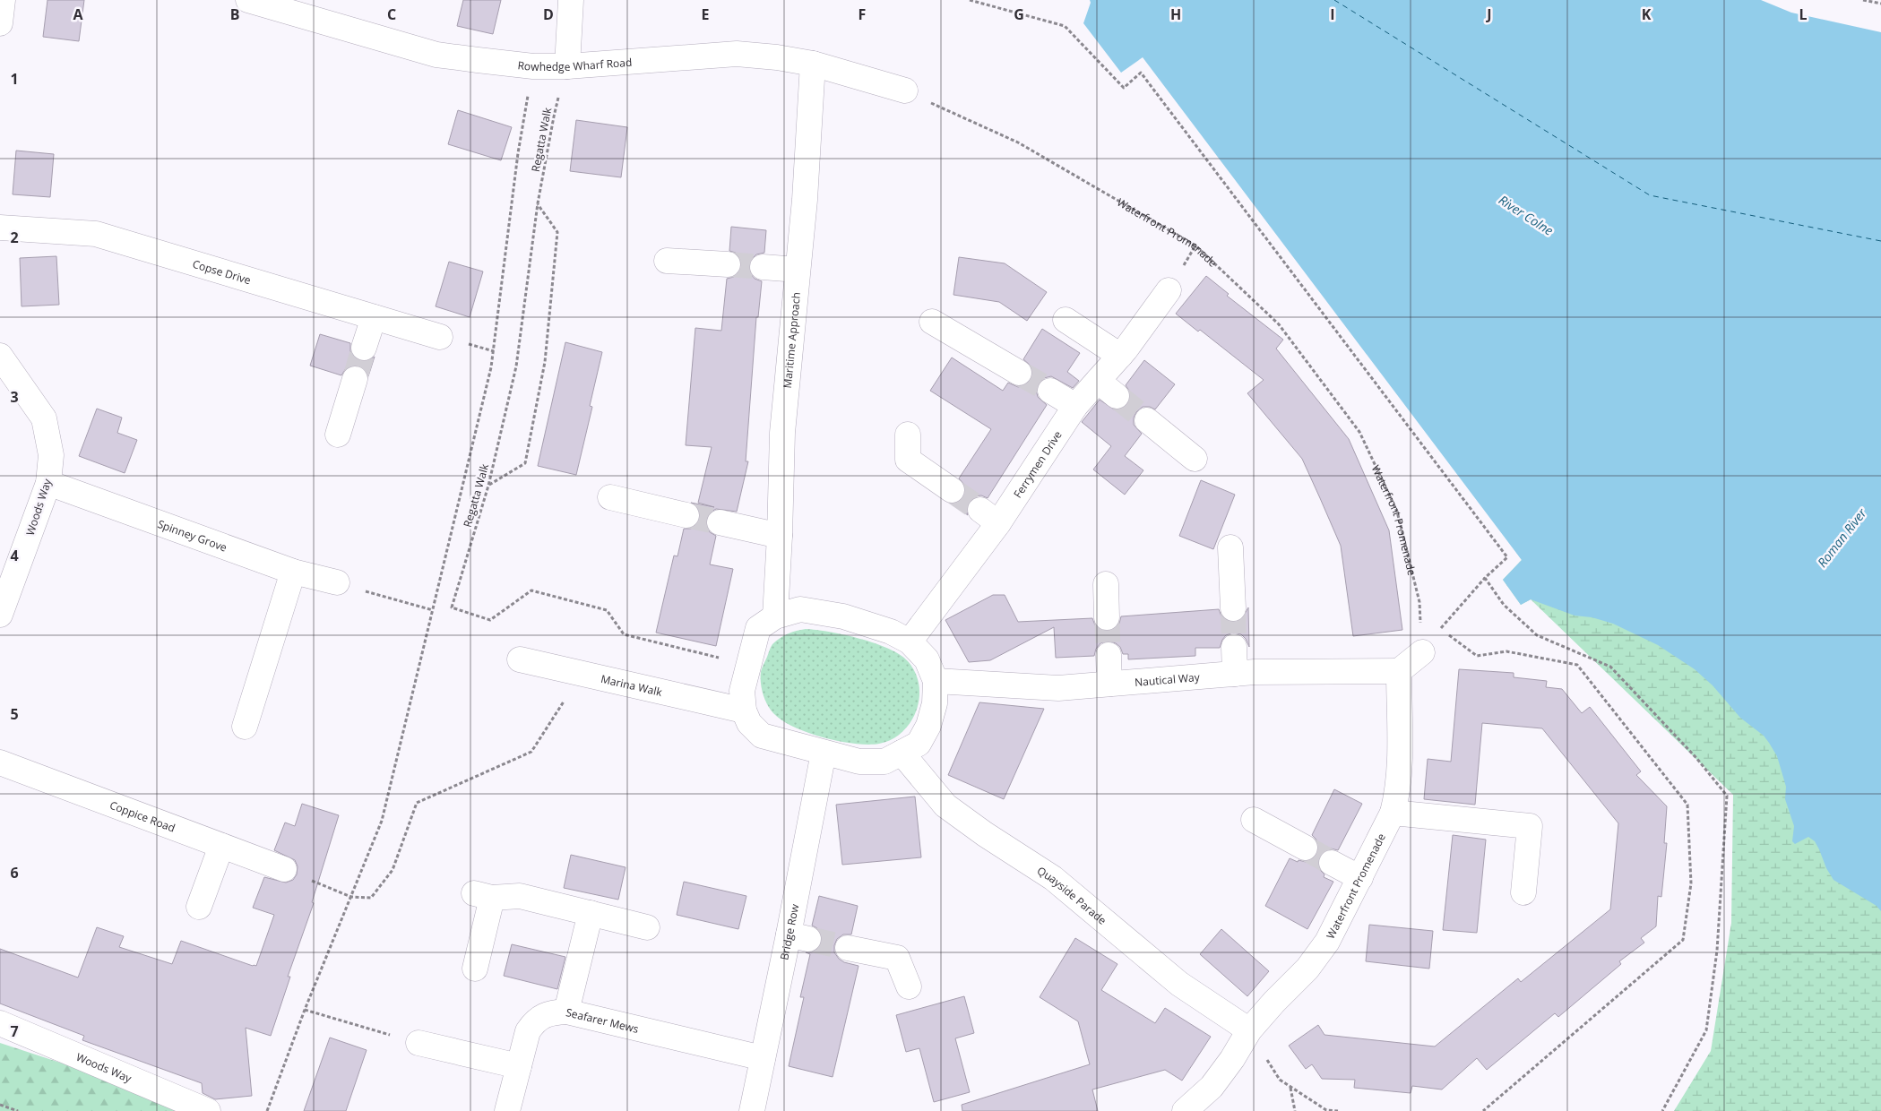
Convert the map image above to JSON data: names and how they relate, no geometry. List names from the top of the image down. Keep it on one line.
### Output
{"streets":{"street":["Rowhedge Wharf Road","Waterfront Promenade","Copse Drive","Maritime Approach","Ferrymen Drive","Woods Way","Spinney Grove","Nautical Way","Marina Walk","Coppice Road","Quayside Parade","Bridge Row","Seafarer Mews"],"path":["Regatta Walk"]},"crossings":[["Rowhedge Wharf Road","Regatta Walk"],["Rowhedge Wharf Road","Waterfront Promenade"],["Rowhedge Wharf Road","Maritime Approach"],["Waterfront Promenade","Nautical Way"],["Waterfront Promenade","Quayside Parade"],["Woods Way","Spinney Grove"],["Bridge Row","Seafarer Mews"]],"water":["River Colne","Roman River"],"grid":{"columns":["A","B","C","D","E","F","G","H","I","J","K","L"],"rows":["1","2","3","4","5","6","7"]}}
